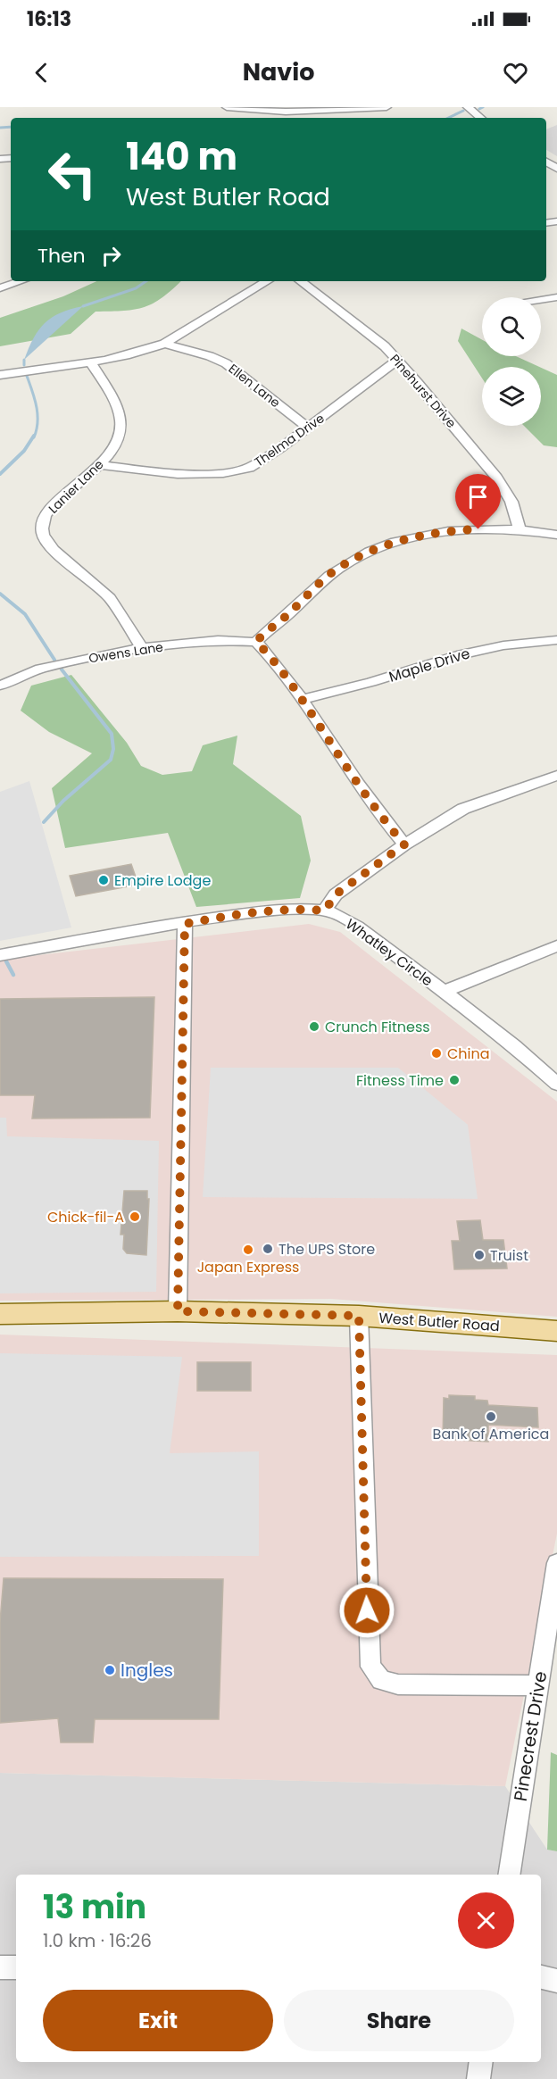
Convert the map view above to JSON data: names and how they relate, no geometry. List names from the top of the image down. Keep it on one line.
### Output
{"streets":{"main road":["West Butler Road"],"street":["Ellen Lane","Pinehurst Drive","Thelma Drive","Lanier Lane","Owens Lane","Maple Drive","Whatley Circle","Pinecrest Drive"]},"crossings":[["Ellen Lane","Thelma Drive"],["Pinehurst Drive","Thelma Drive"],["Thelma Drive","Lanier Lane"],["Lanier Lane","Owens Lane"]],"places":["Empire Lodge","Crunch Fitness","China","Fitness Time","Chick-fil-A","The UPS Store","Japan Express","Truist","Bank of America","Ingles"],"page":{"status":"16:13","header":"Navio","turn":["140 m","West Butler Road"],"then":"Then","heading":["13 min","1.0 km · 16:26"],"buttons":["Exit","Share"]}}
